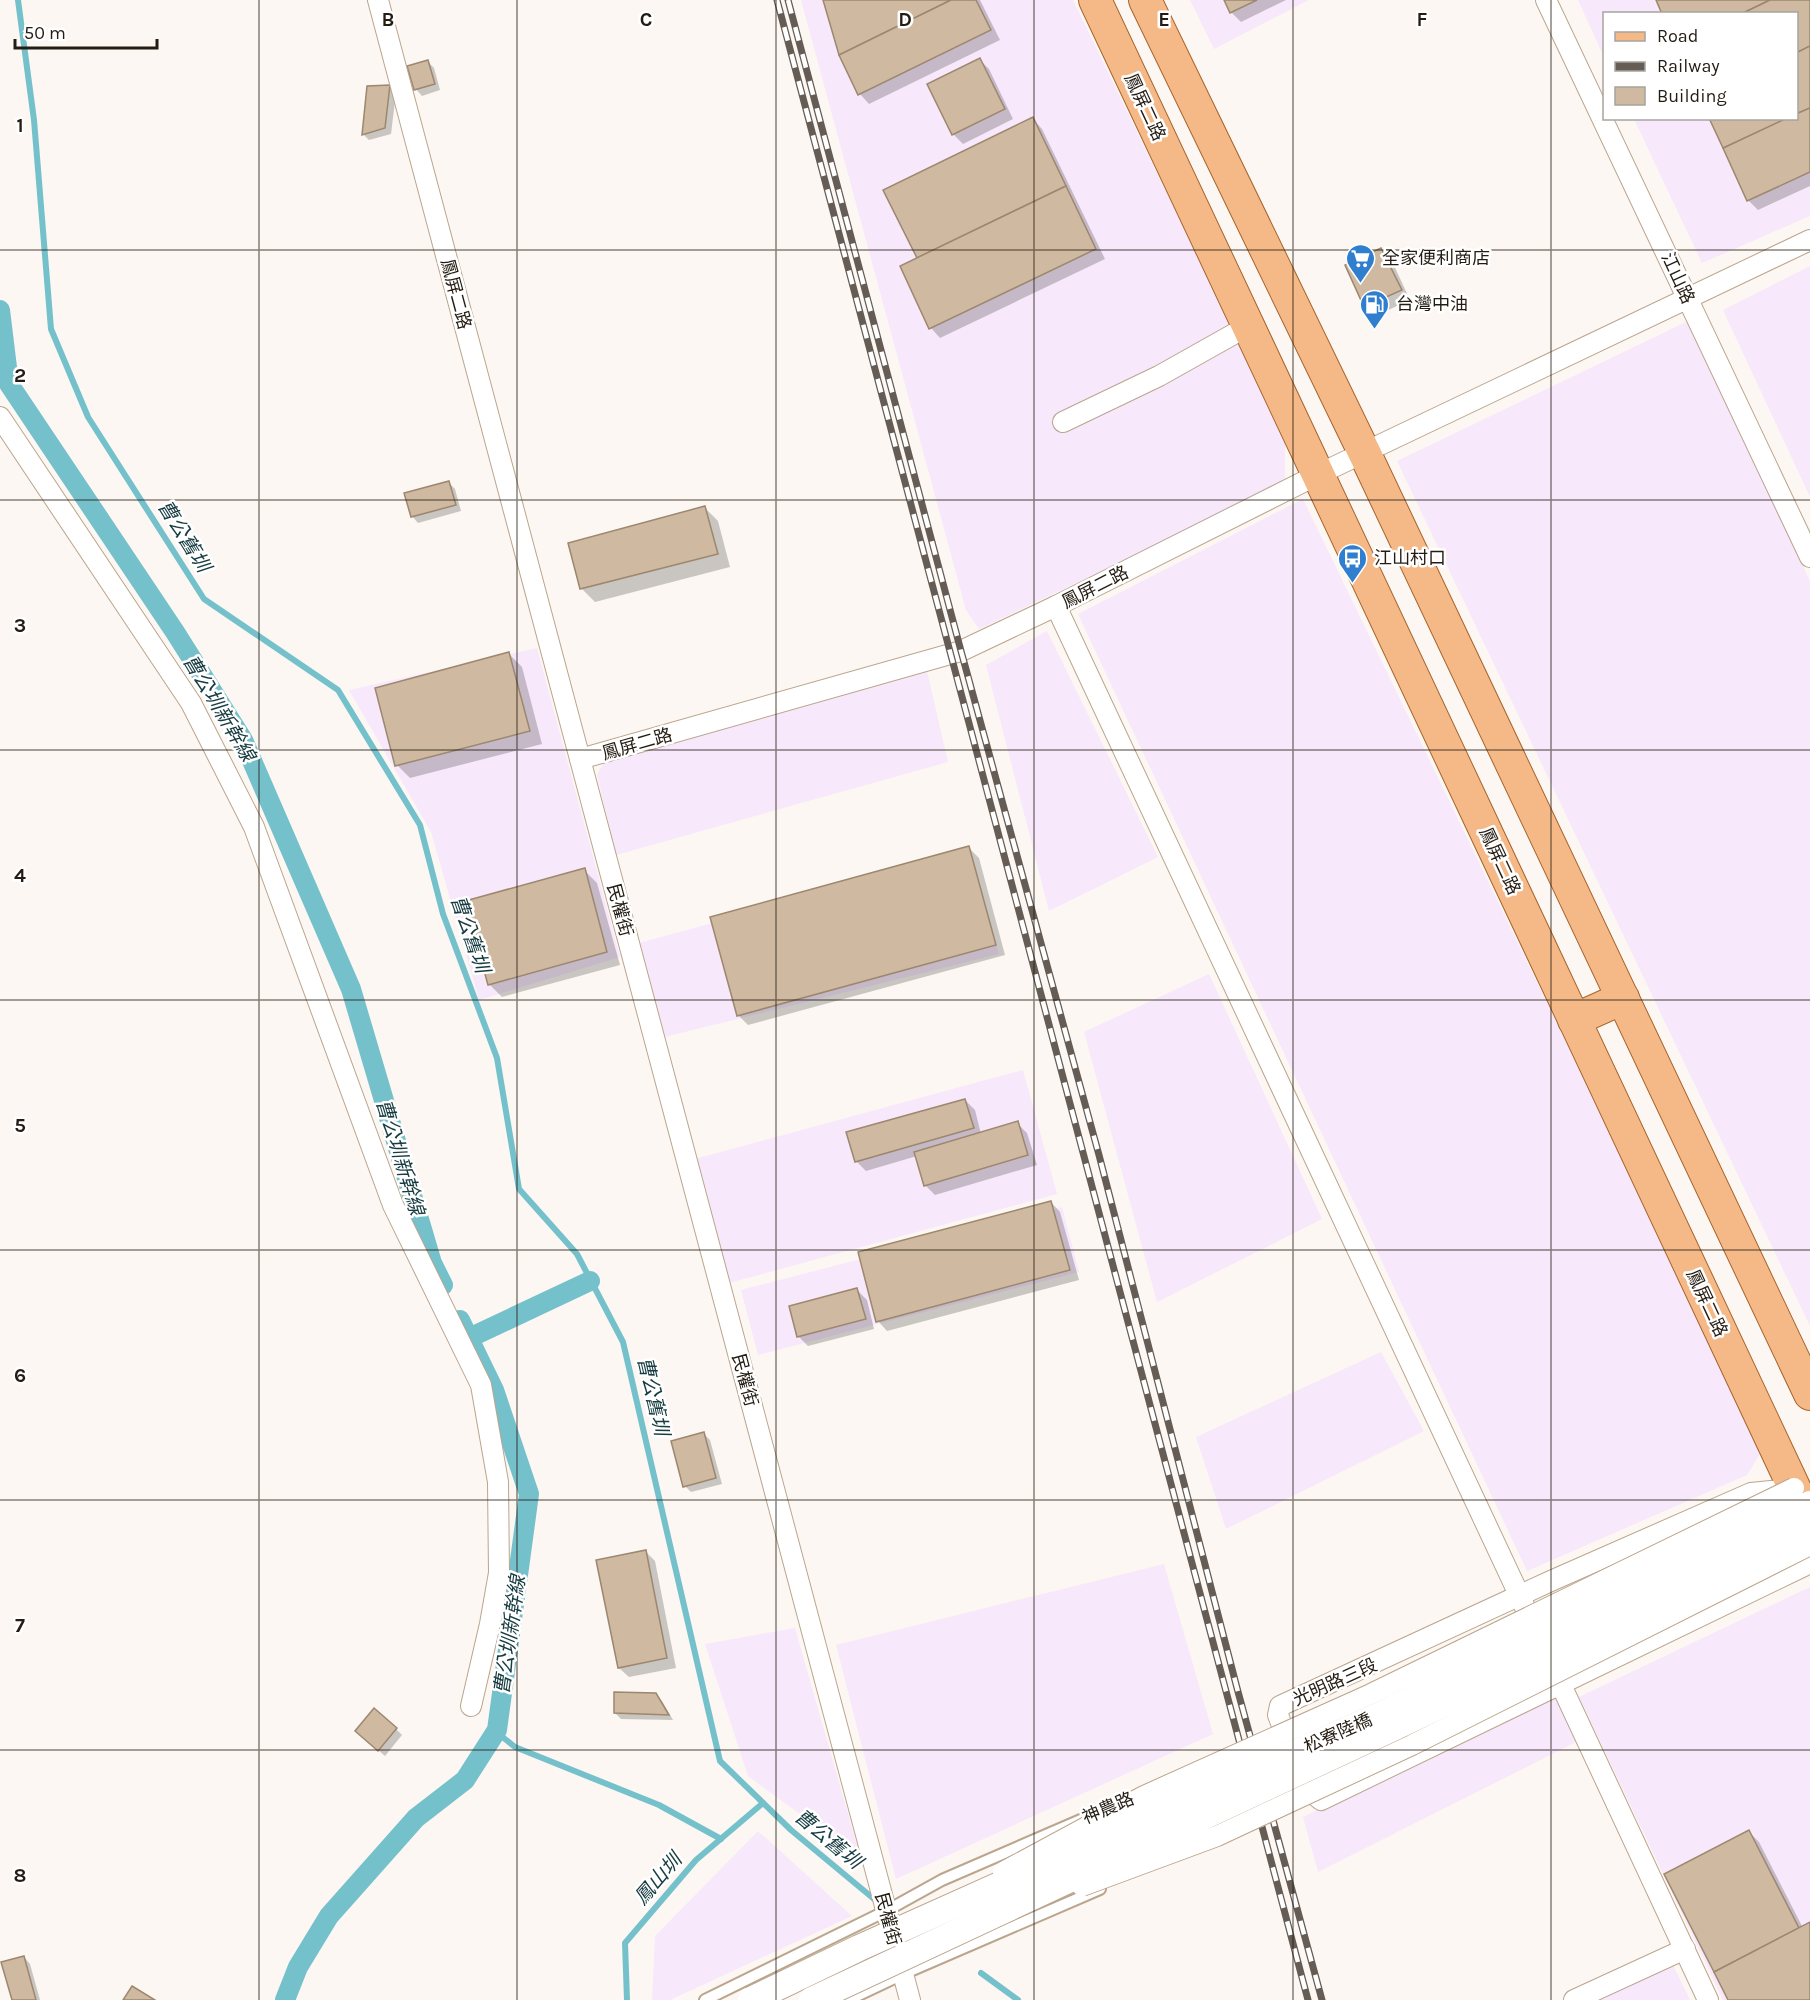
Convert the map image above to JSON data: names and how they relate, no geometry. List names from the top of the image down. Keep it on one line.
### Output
{"streets":{"main road":["鳳屏二路"],"street":["江山路","民權街","光明路三段","松寮陸橋"],"lane":["神農路"]},"crossings":[["鳳屏二路","江山路"],["鳳屏二路","民權街"],["鳳屏二路","光明路三段"],["鳳屏二路","松寮陸橋"],["民權街","神農路"],["光明路三段","松寮陸橋"]],"water":["曹公舊圳","曹公圳新幹線","鳳山圳"],"places":{"supermarket":["全家便利商店"],"fuel station":["台灣中油"],"bus stop":["江山村口"]},"legend":["Road","Railway","Building"],"scale_bar":"50 m","grid":{"columns":["B","C","D","E","F"],"rows":["1","2","3","4","5","6","7","8"]}}
